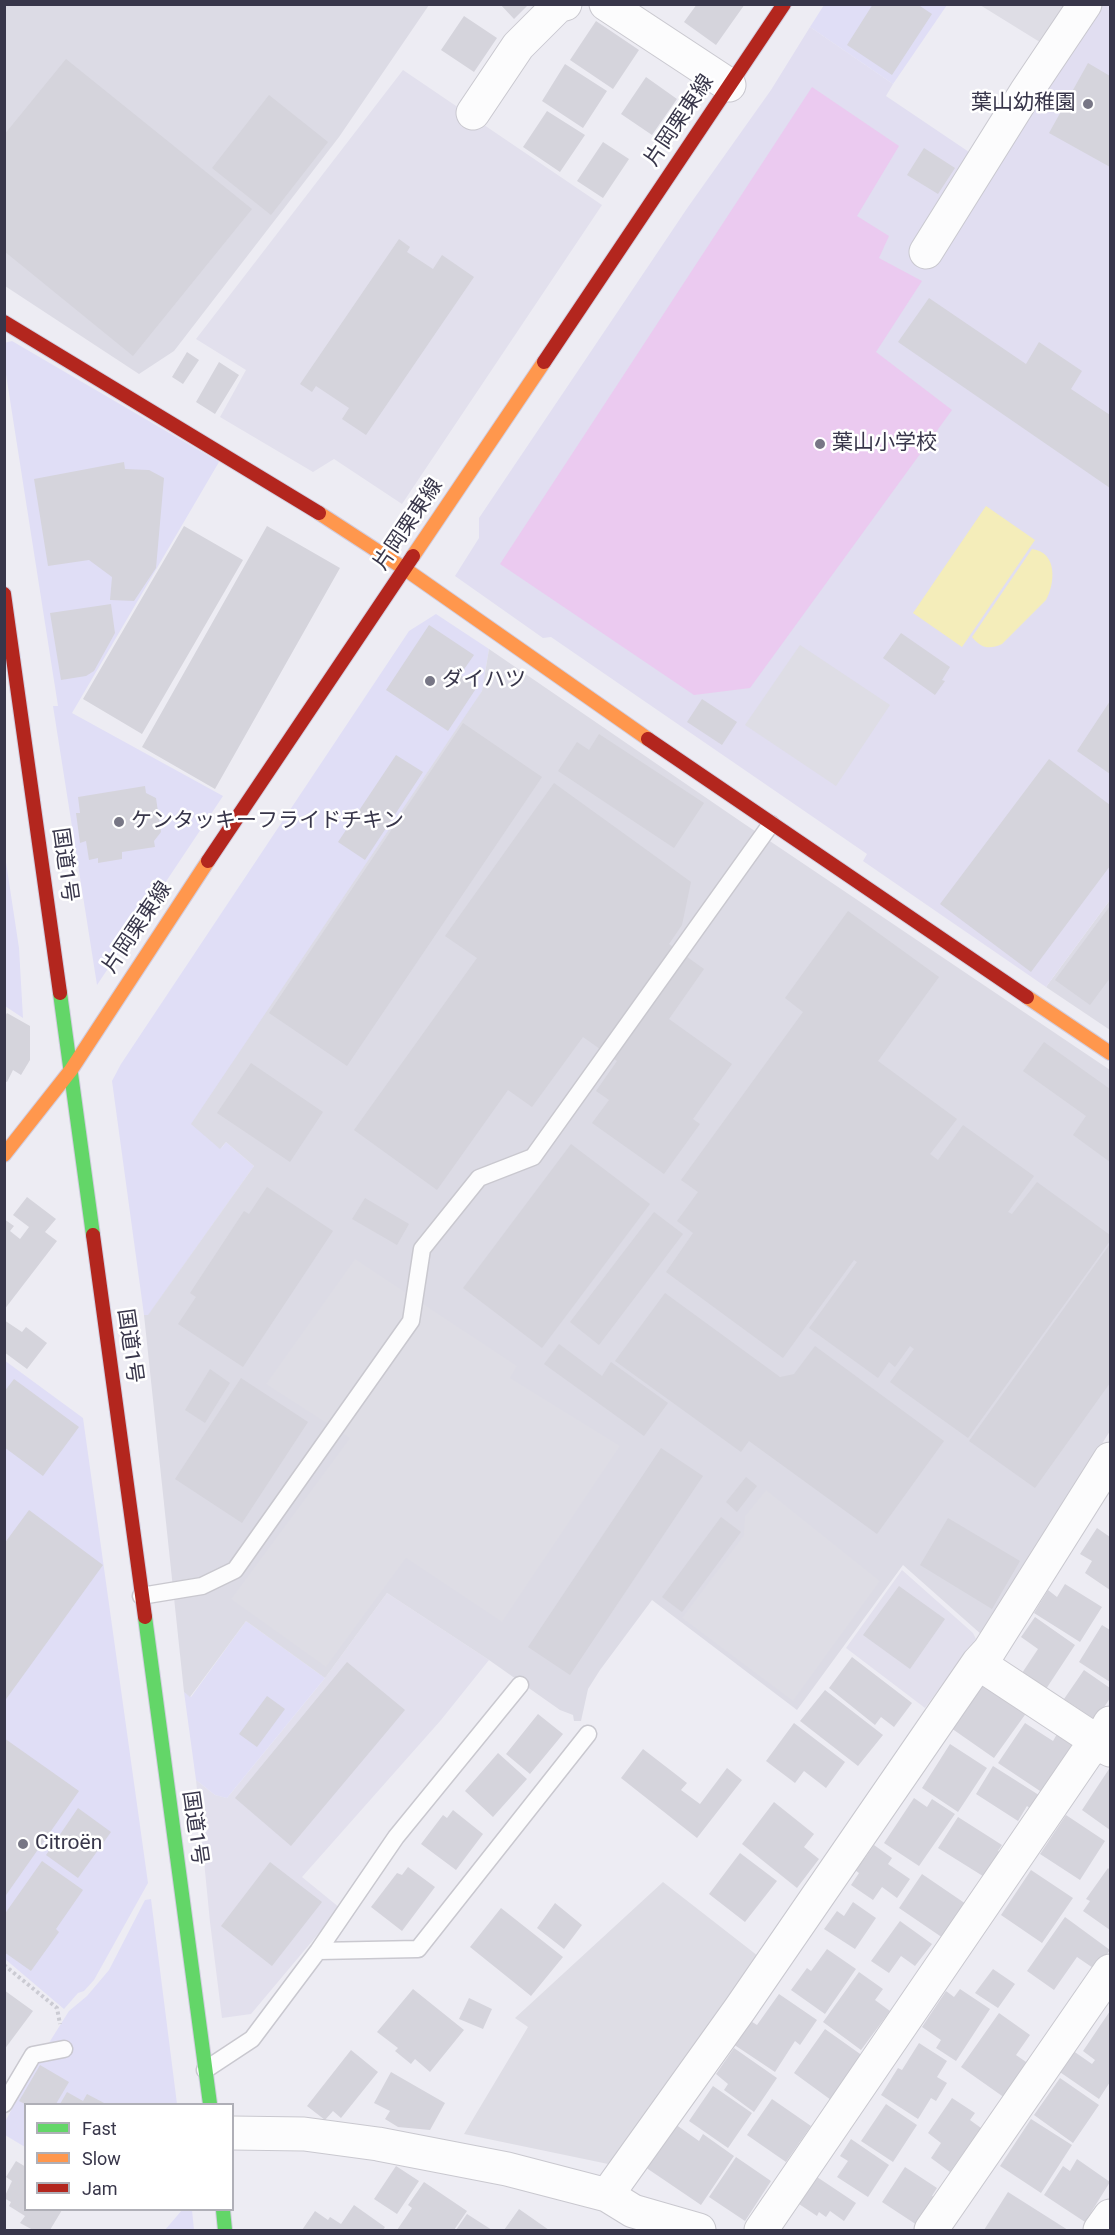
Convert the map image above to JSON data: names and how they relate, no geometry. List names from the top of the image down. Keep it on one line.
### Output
{"streets":{"main road":["片岡栗東線","国道1号"]},"crossings":[["片岡栗東線","国道1号"]],"places":["葉山幼稚園","葉山小学校","ダイハツ","ケンタッキーフライドチキン","Citroën"],"legend":["Fast","Slow","Jam"]}
